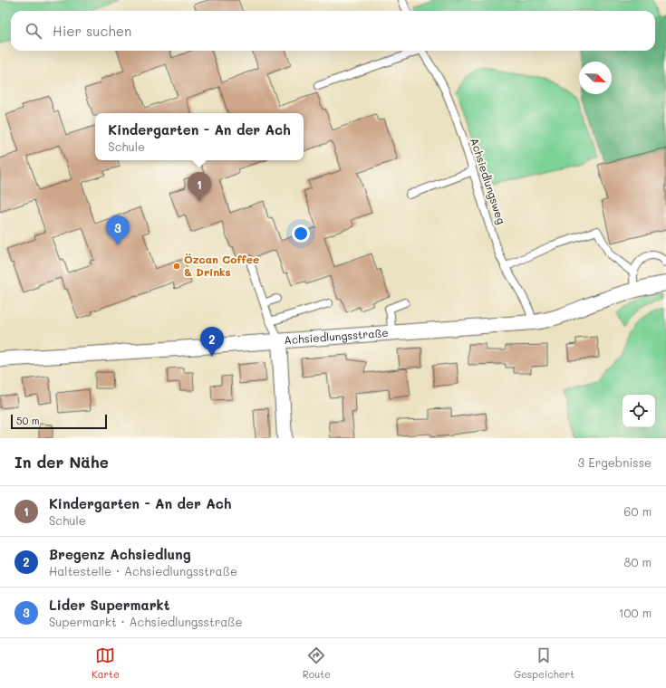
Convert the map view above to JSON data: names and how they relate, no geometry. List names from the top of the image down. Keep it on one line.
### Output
{"streets":{"street":["Achsiedlungsstraße"],"lane":["Achsiedlungsweg"]},"crossings":[["Achsiedlungsweg","Achsiedlungsstraße"]],"places":["Özcan Coffee & Drinks"],"scale_bar":"50 m","north":"bottom right","page":{"search":"Hier suchen","popup":["Kindergarten - An der Ach","Schule"],"pins":["1","3","2"],"scale":"50 m","heading":["In der Nähe","3 Ergebnisse"],"list":[{"mark":"1","name":"Kindergarten - An der Ach","note":"Schule","value":"60 m"},{"mark":"2","name":"Bregenz Achsiedlung","note":"Haltestelle · Achsiedlungsstraße","value":"80 m"},{"mark":"3","name":"Lider Supermarkt","note":"Supermarkt · Achsiedlungsstraße","value":"100 m"}],"nav":["Karte","Route","Gespeichert"]}}
